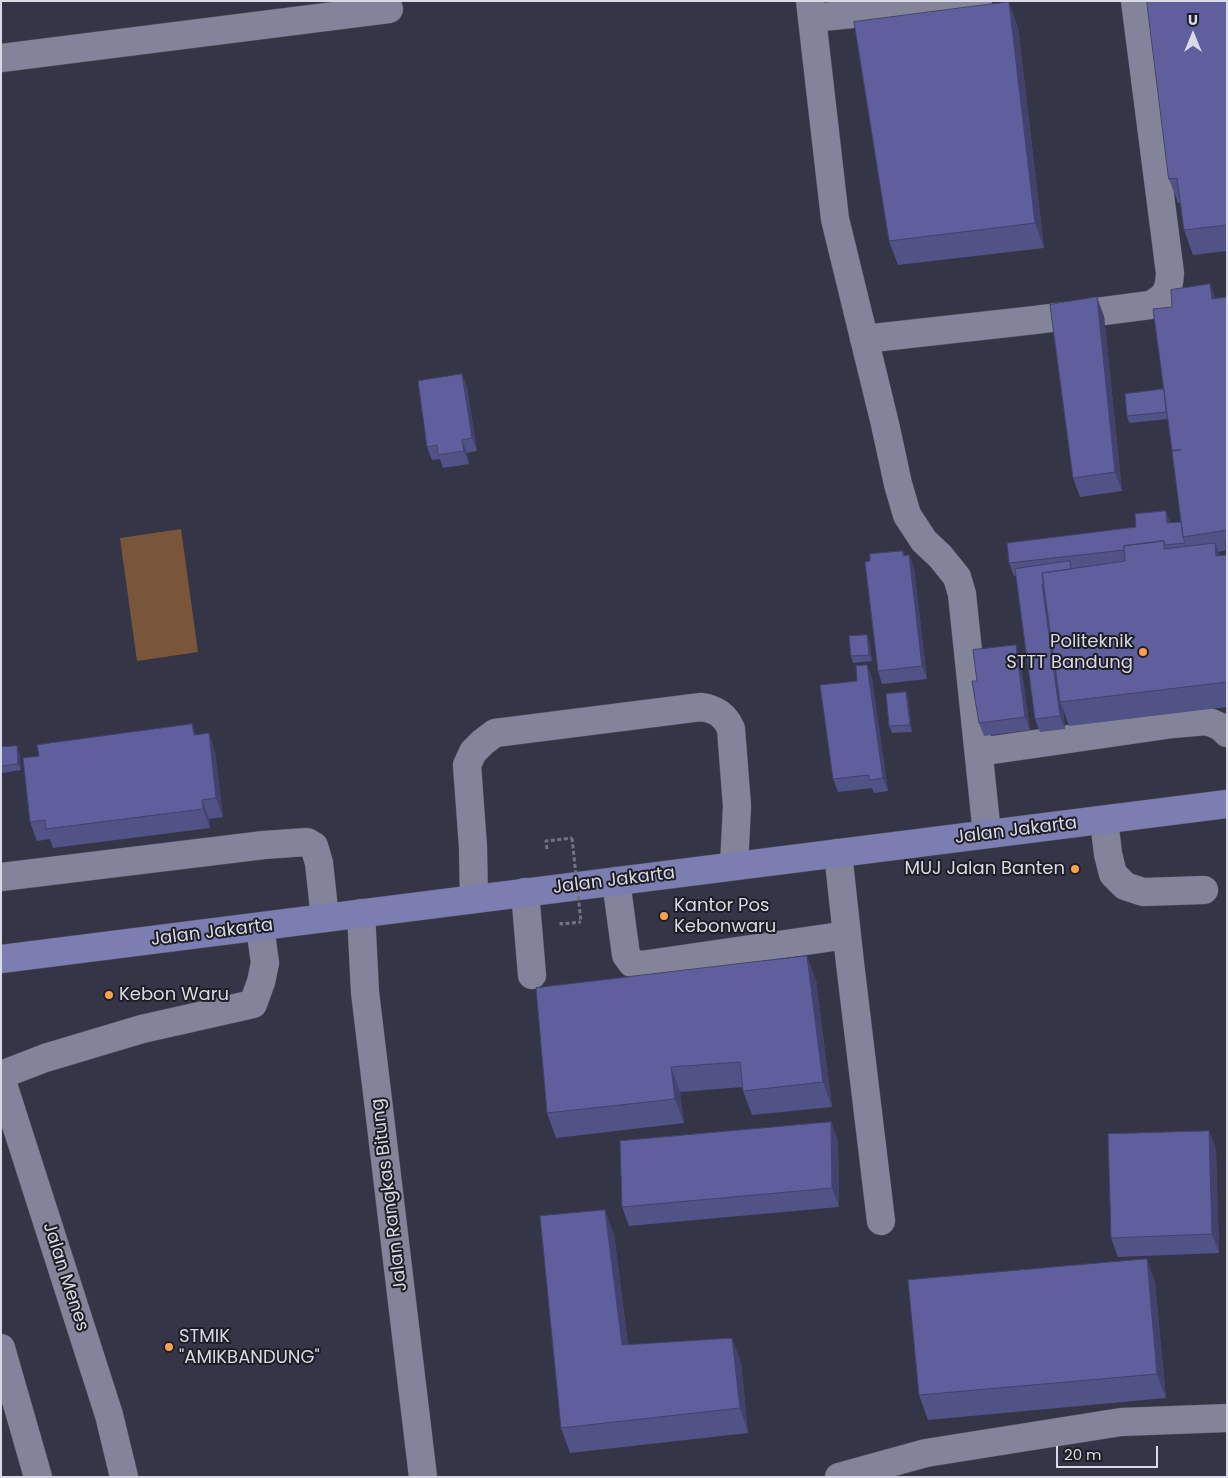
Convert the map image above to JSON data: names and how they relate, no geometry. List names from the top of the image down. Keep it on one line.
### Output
{"streets":{"main road":["Jalan Jakarta"],"street":["Jalan Rangkas Bitung","Jalan Menes"]},"crossings":[["Jalan Jakarta","Jalan Rangkas Bitung"]],"places":["Politeknik STTT Bandung","MUJ Jalan Banten","Kantor Pos Kebonwaru","Kebon Waru","STMIK \"AMIKBANDUNG\""],"scale_bar":"20 m","north":"top"}
